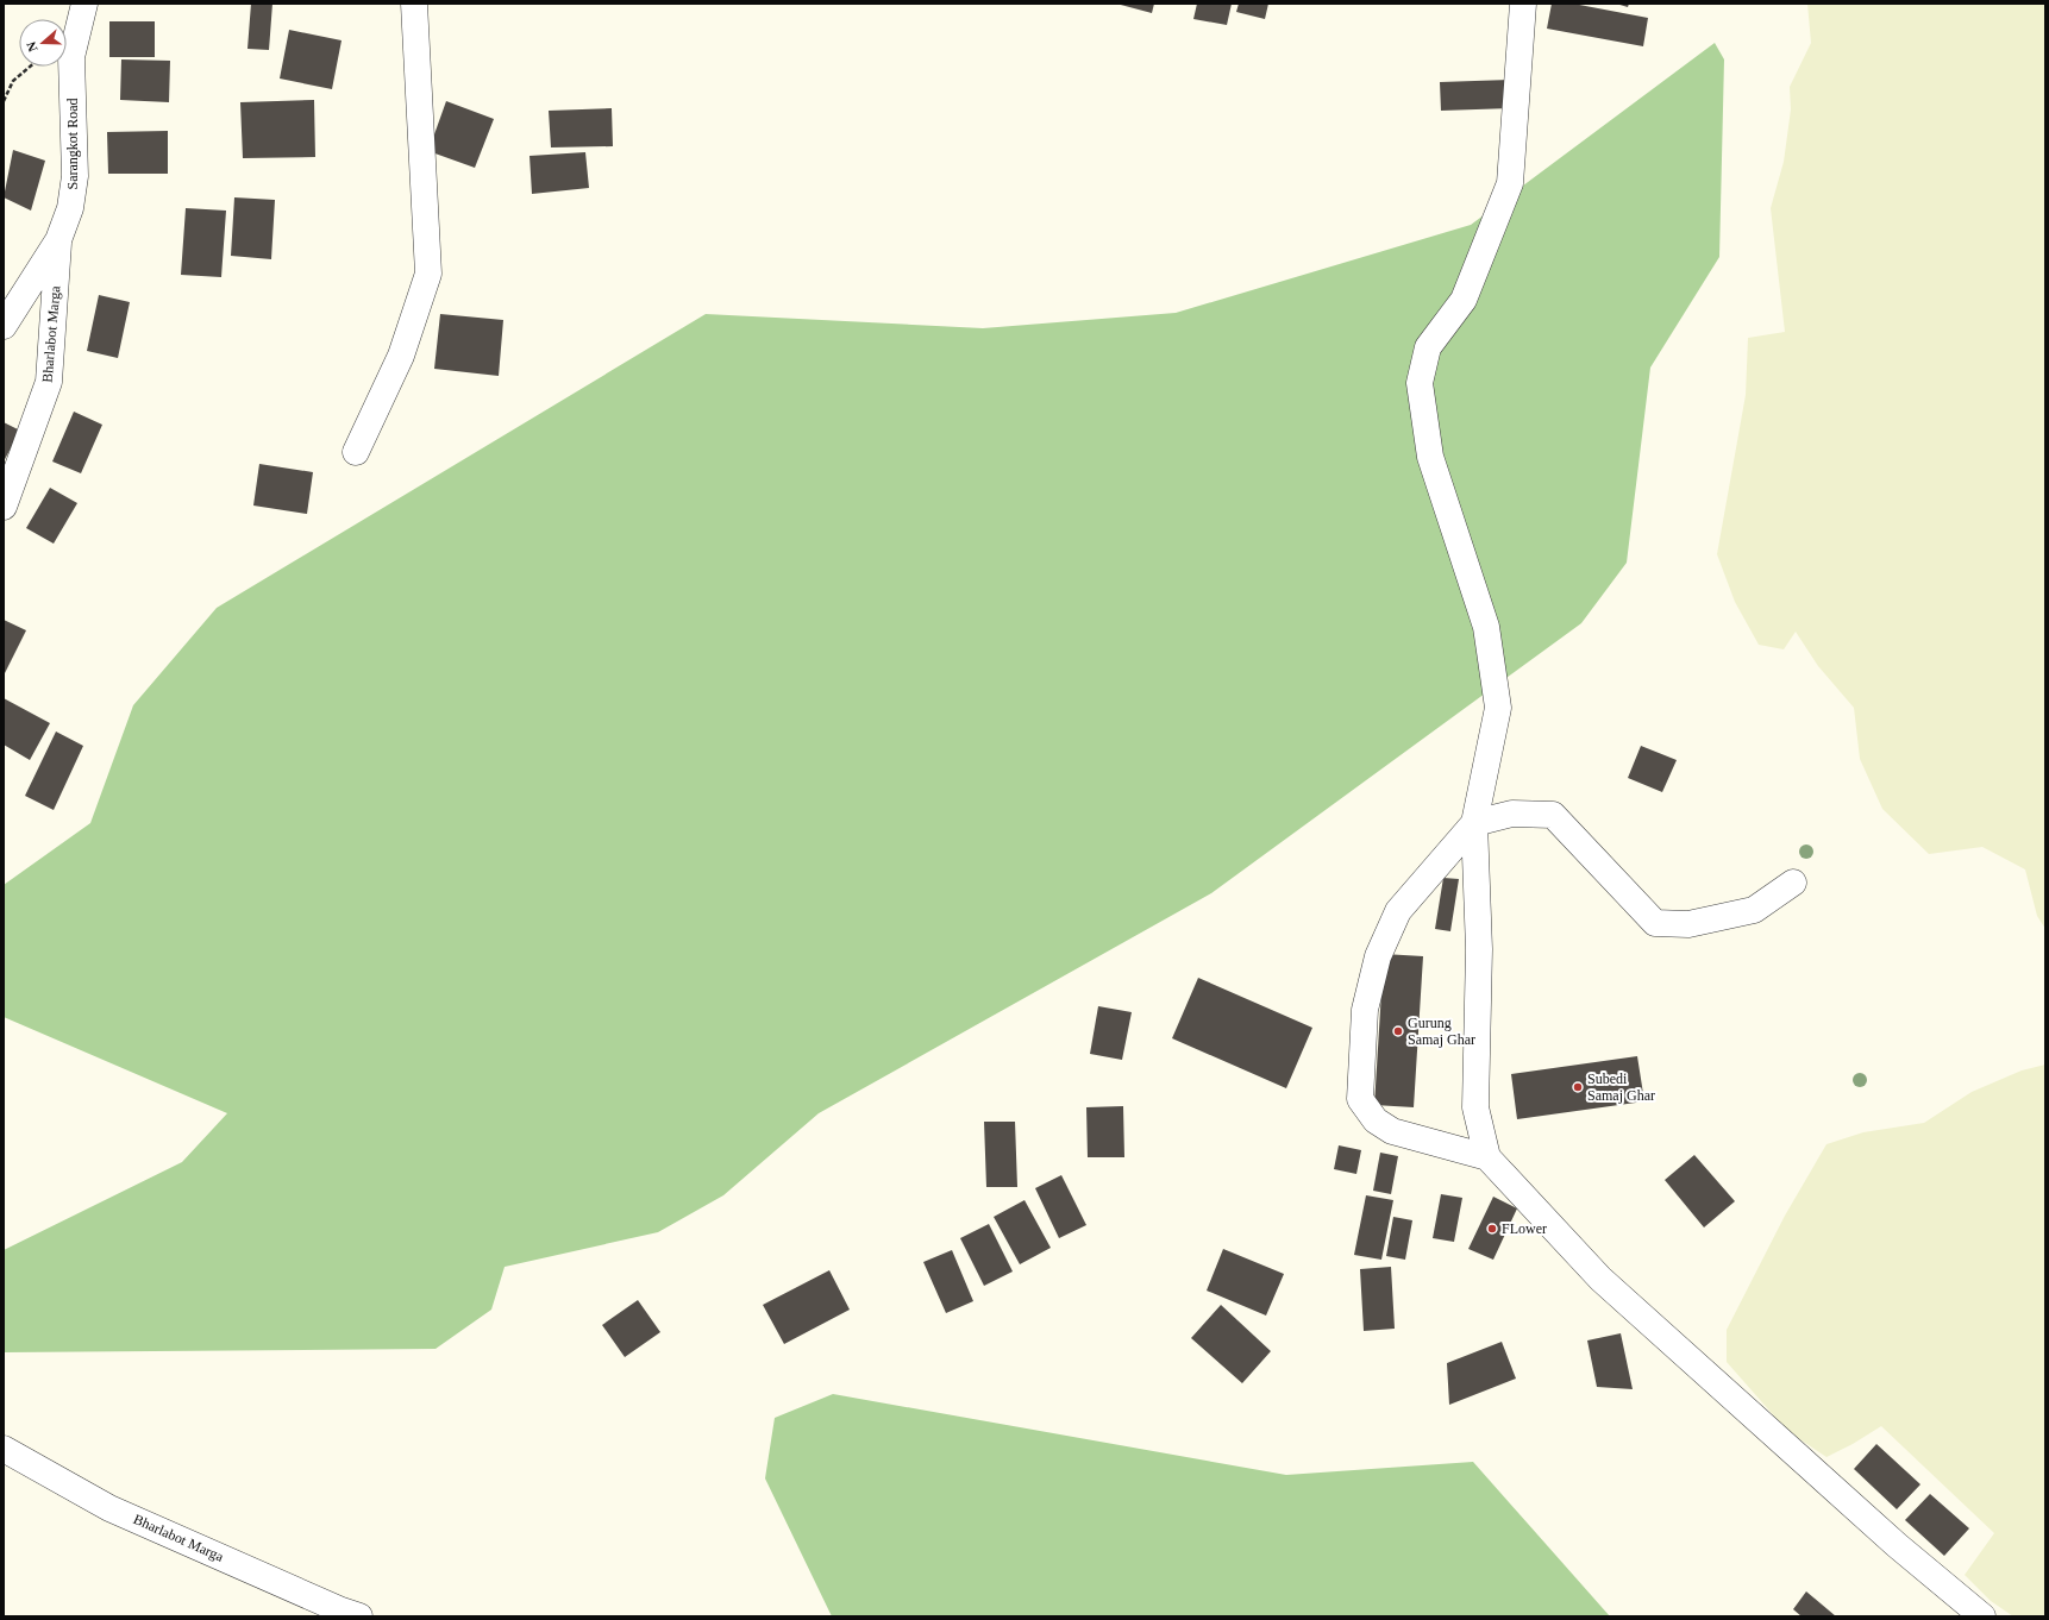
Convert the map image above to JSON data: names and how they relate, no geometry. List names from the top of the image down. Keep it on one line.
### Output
{"streets":{"street":["Sarangkot Road","Bharlabot Marga"]},"crossings":[["Sarangkot Road","Bharlabot Marga"]],"places":["Gurung Samaj Ghar","Subedi Samaj Ghar","FLower"],"north":"left"}
